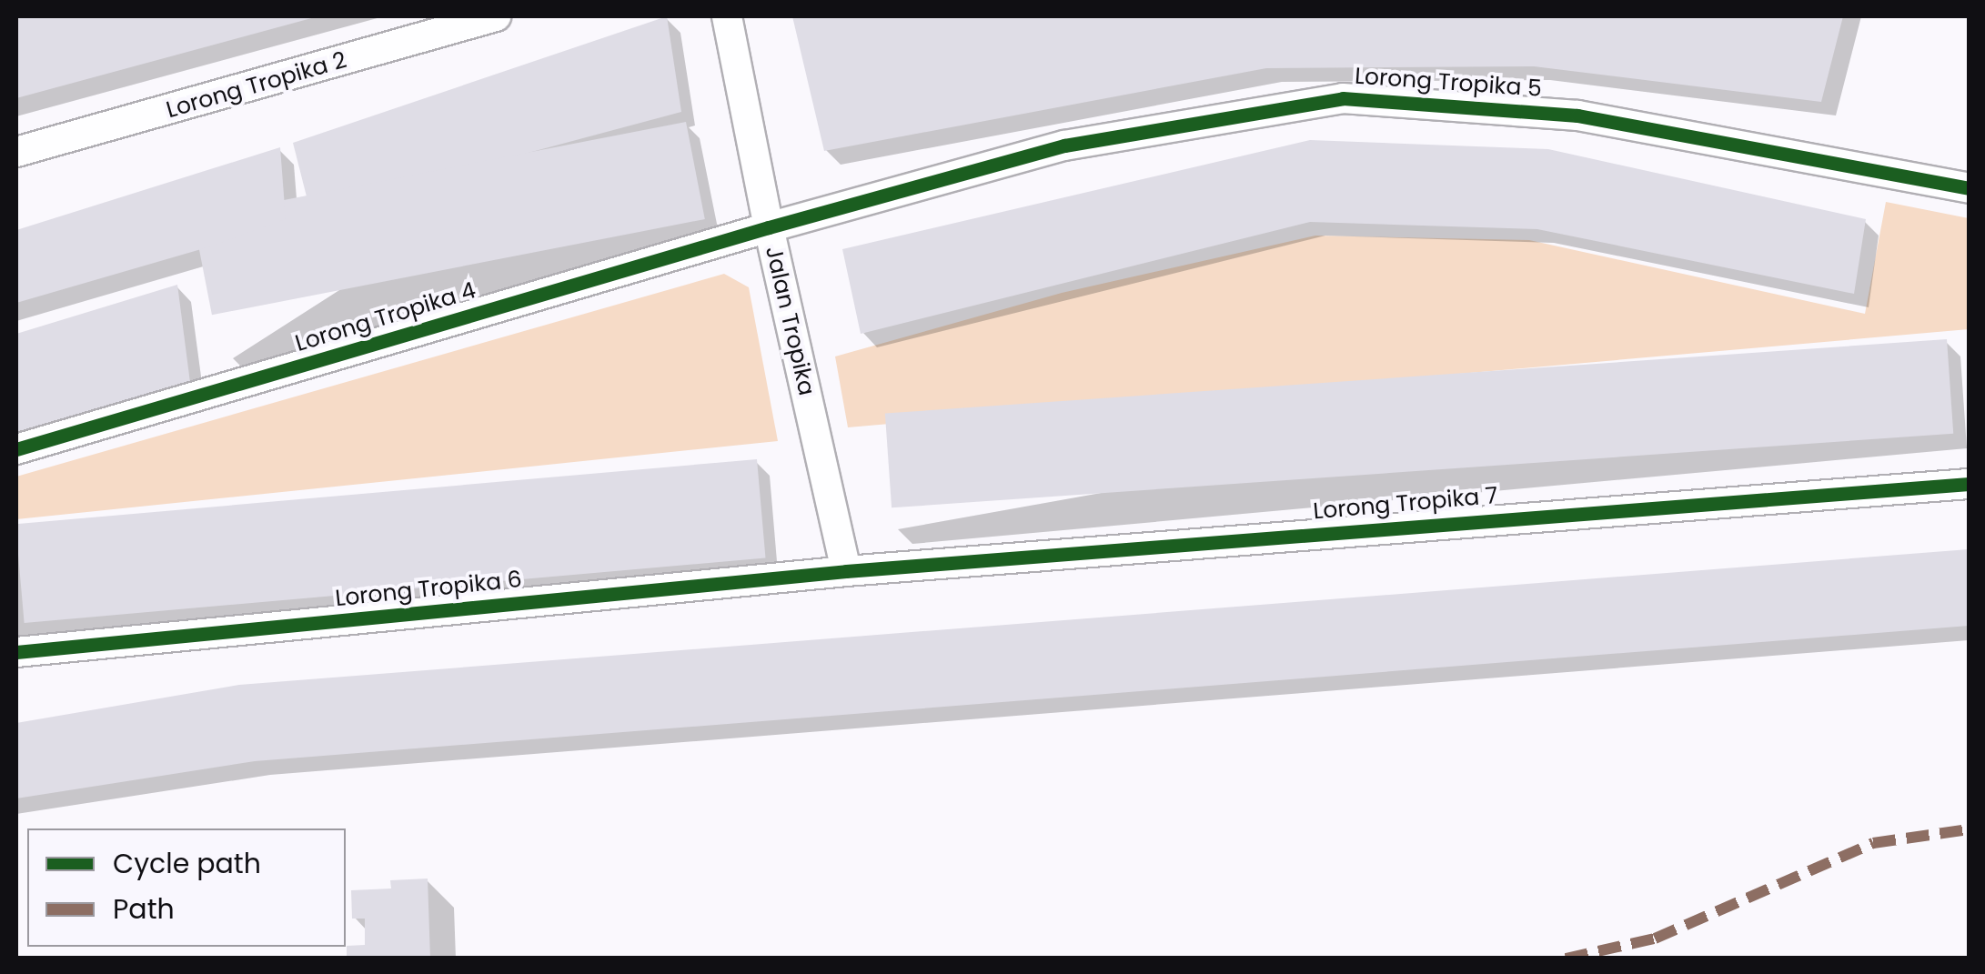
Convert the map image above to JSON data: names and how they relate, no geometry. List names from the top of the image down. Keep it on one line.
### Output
{"streets":{"street":["Lorong Tropika 5","Lorong Tropika 2","Lorong Tropika 4","Jalan Tropika","Lorong Tropika 7","Lorong Tropika 6"]},"crossings":[["Lorong Tropika 5","Lorong Tropika 4"],["Lorong Tropika 5","Jalan Tropika"],["Lorong Tropika 4","Jalan Tropika"],["Jalan Tropika","Lorong Tropika 7"],["Jalan Tropika","Lorong Tropika 6"],["Lorong Tropika 7","Lorong Tropika 6"]],"legend":["Cycle path","Path"]}
